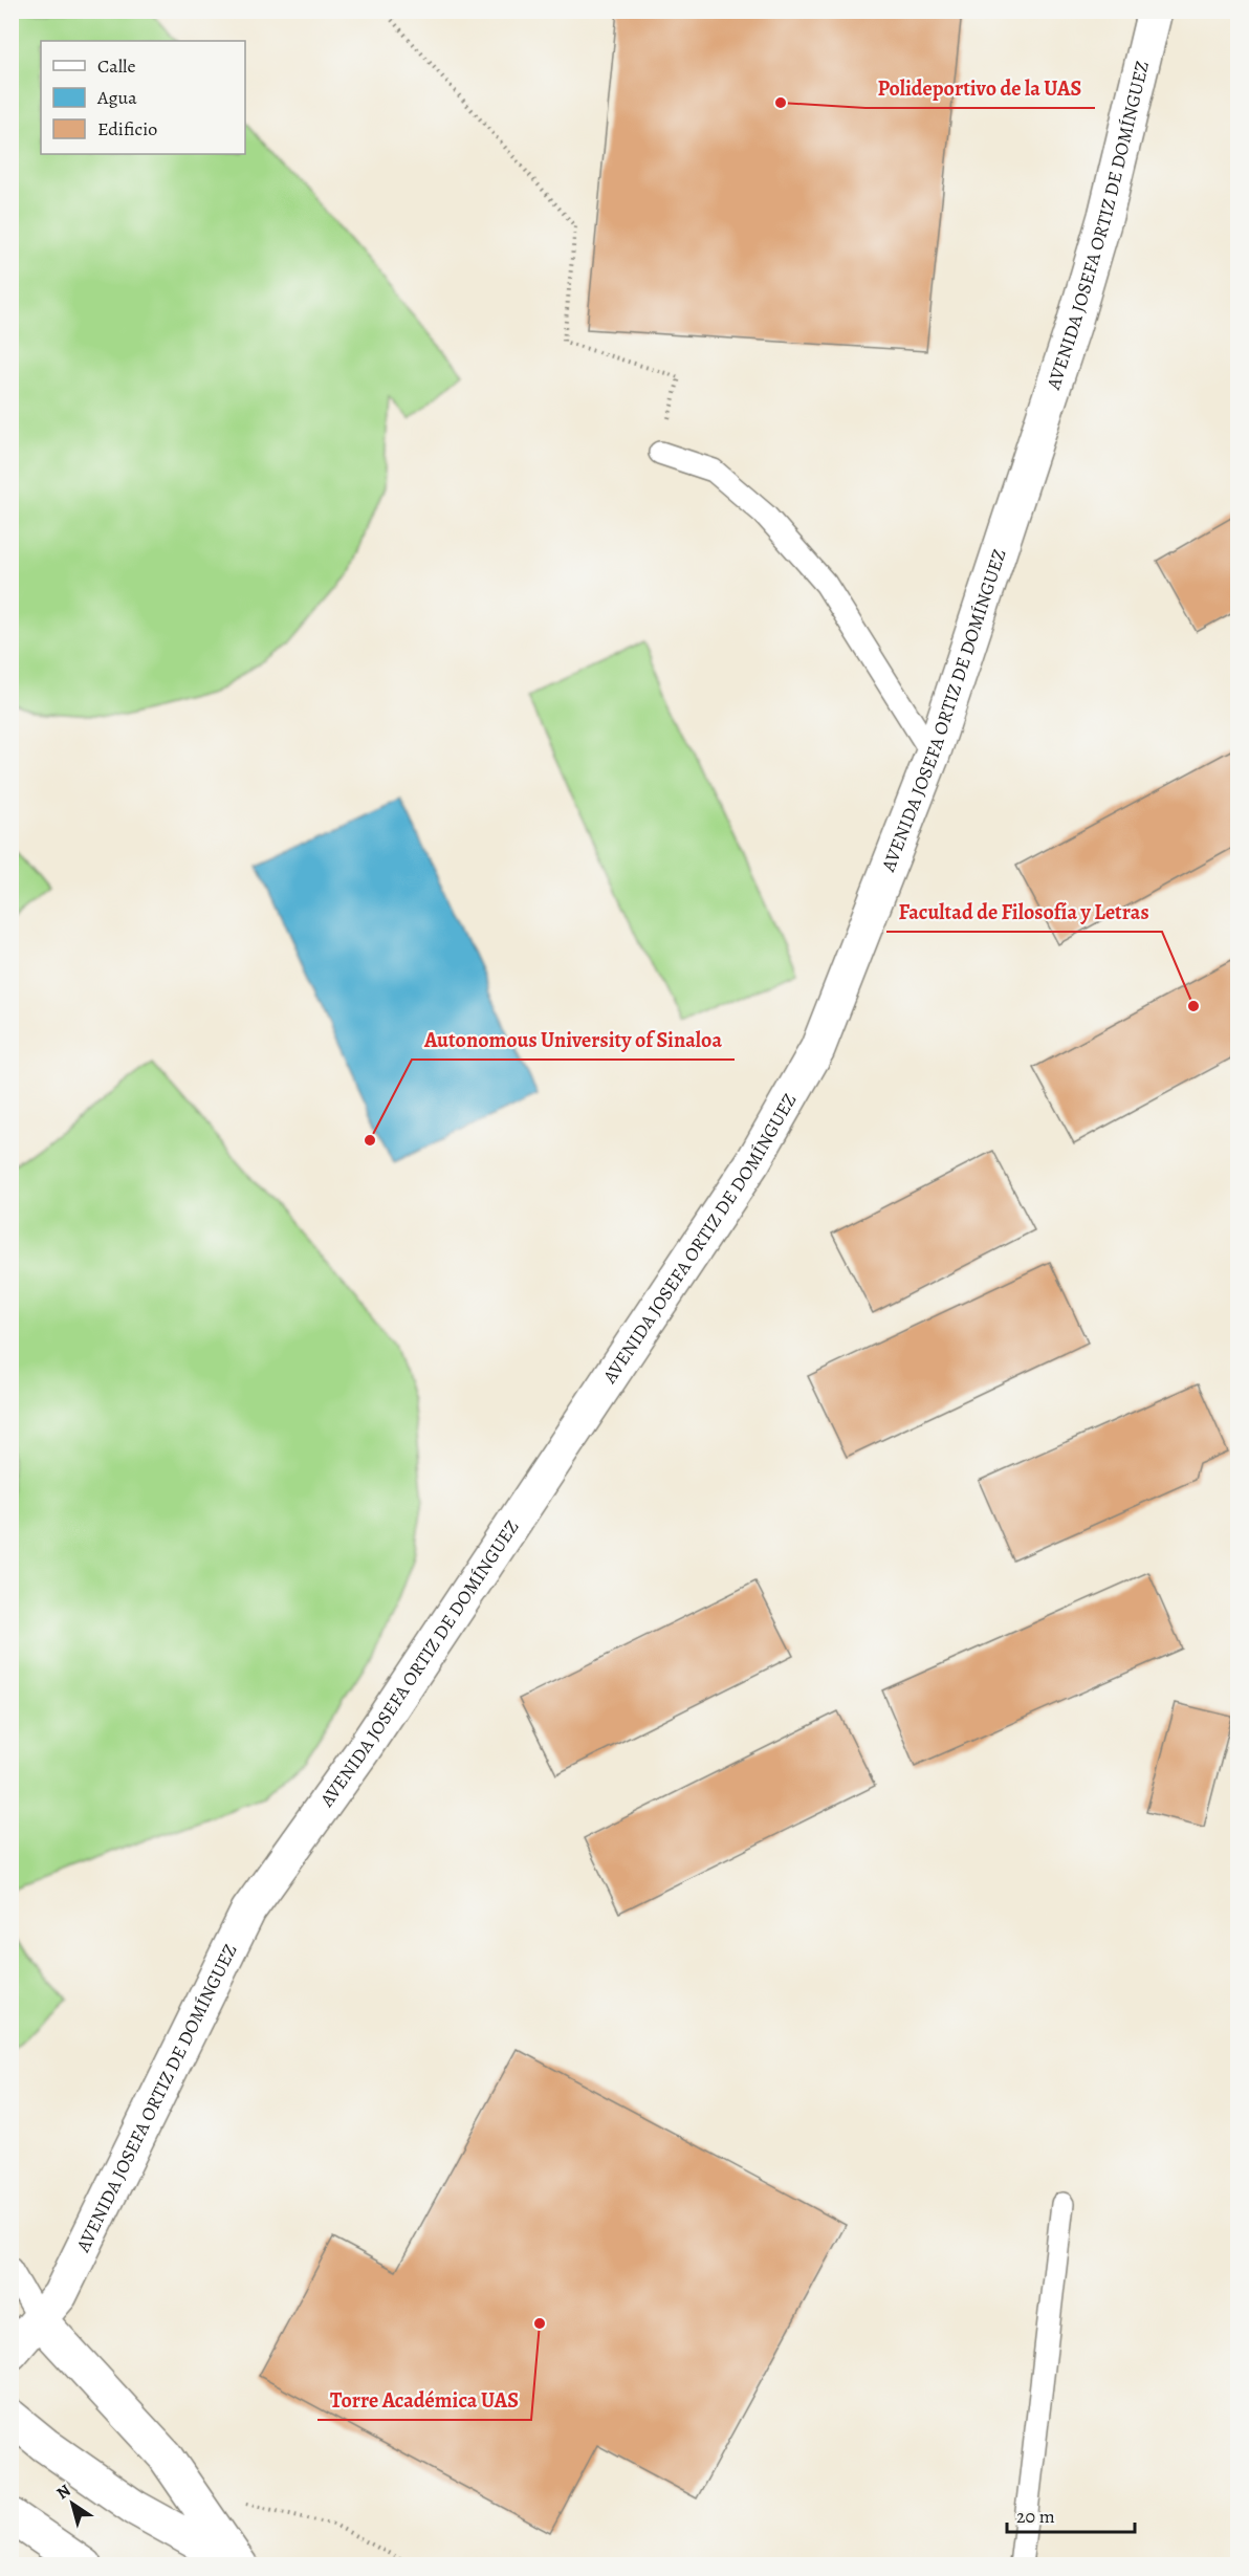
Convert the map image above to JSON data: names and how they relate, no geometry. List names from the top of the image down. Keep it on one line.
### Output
{"streets":{"street":["AVENIDA JOSEFA ORTIZ DE DOMÍNGUEZ"]},"places":["Polideportivo de la UAS","Facultad de Filosofía y Letras","Autonomous University of Sinaloa","Torre Académica UAS"],"legend":["Calle","Agua","Edificio"],"scale_bar":"20 m","north":"top left"}
